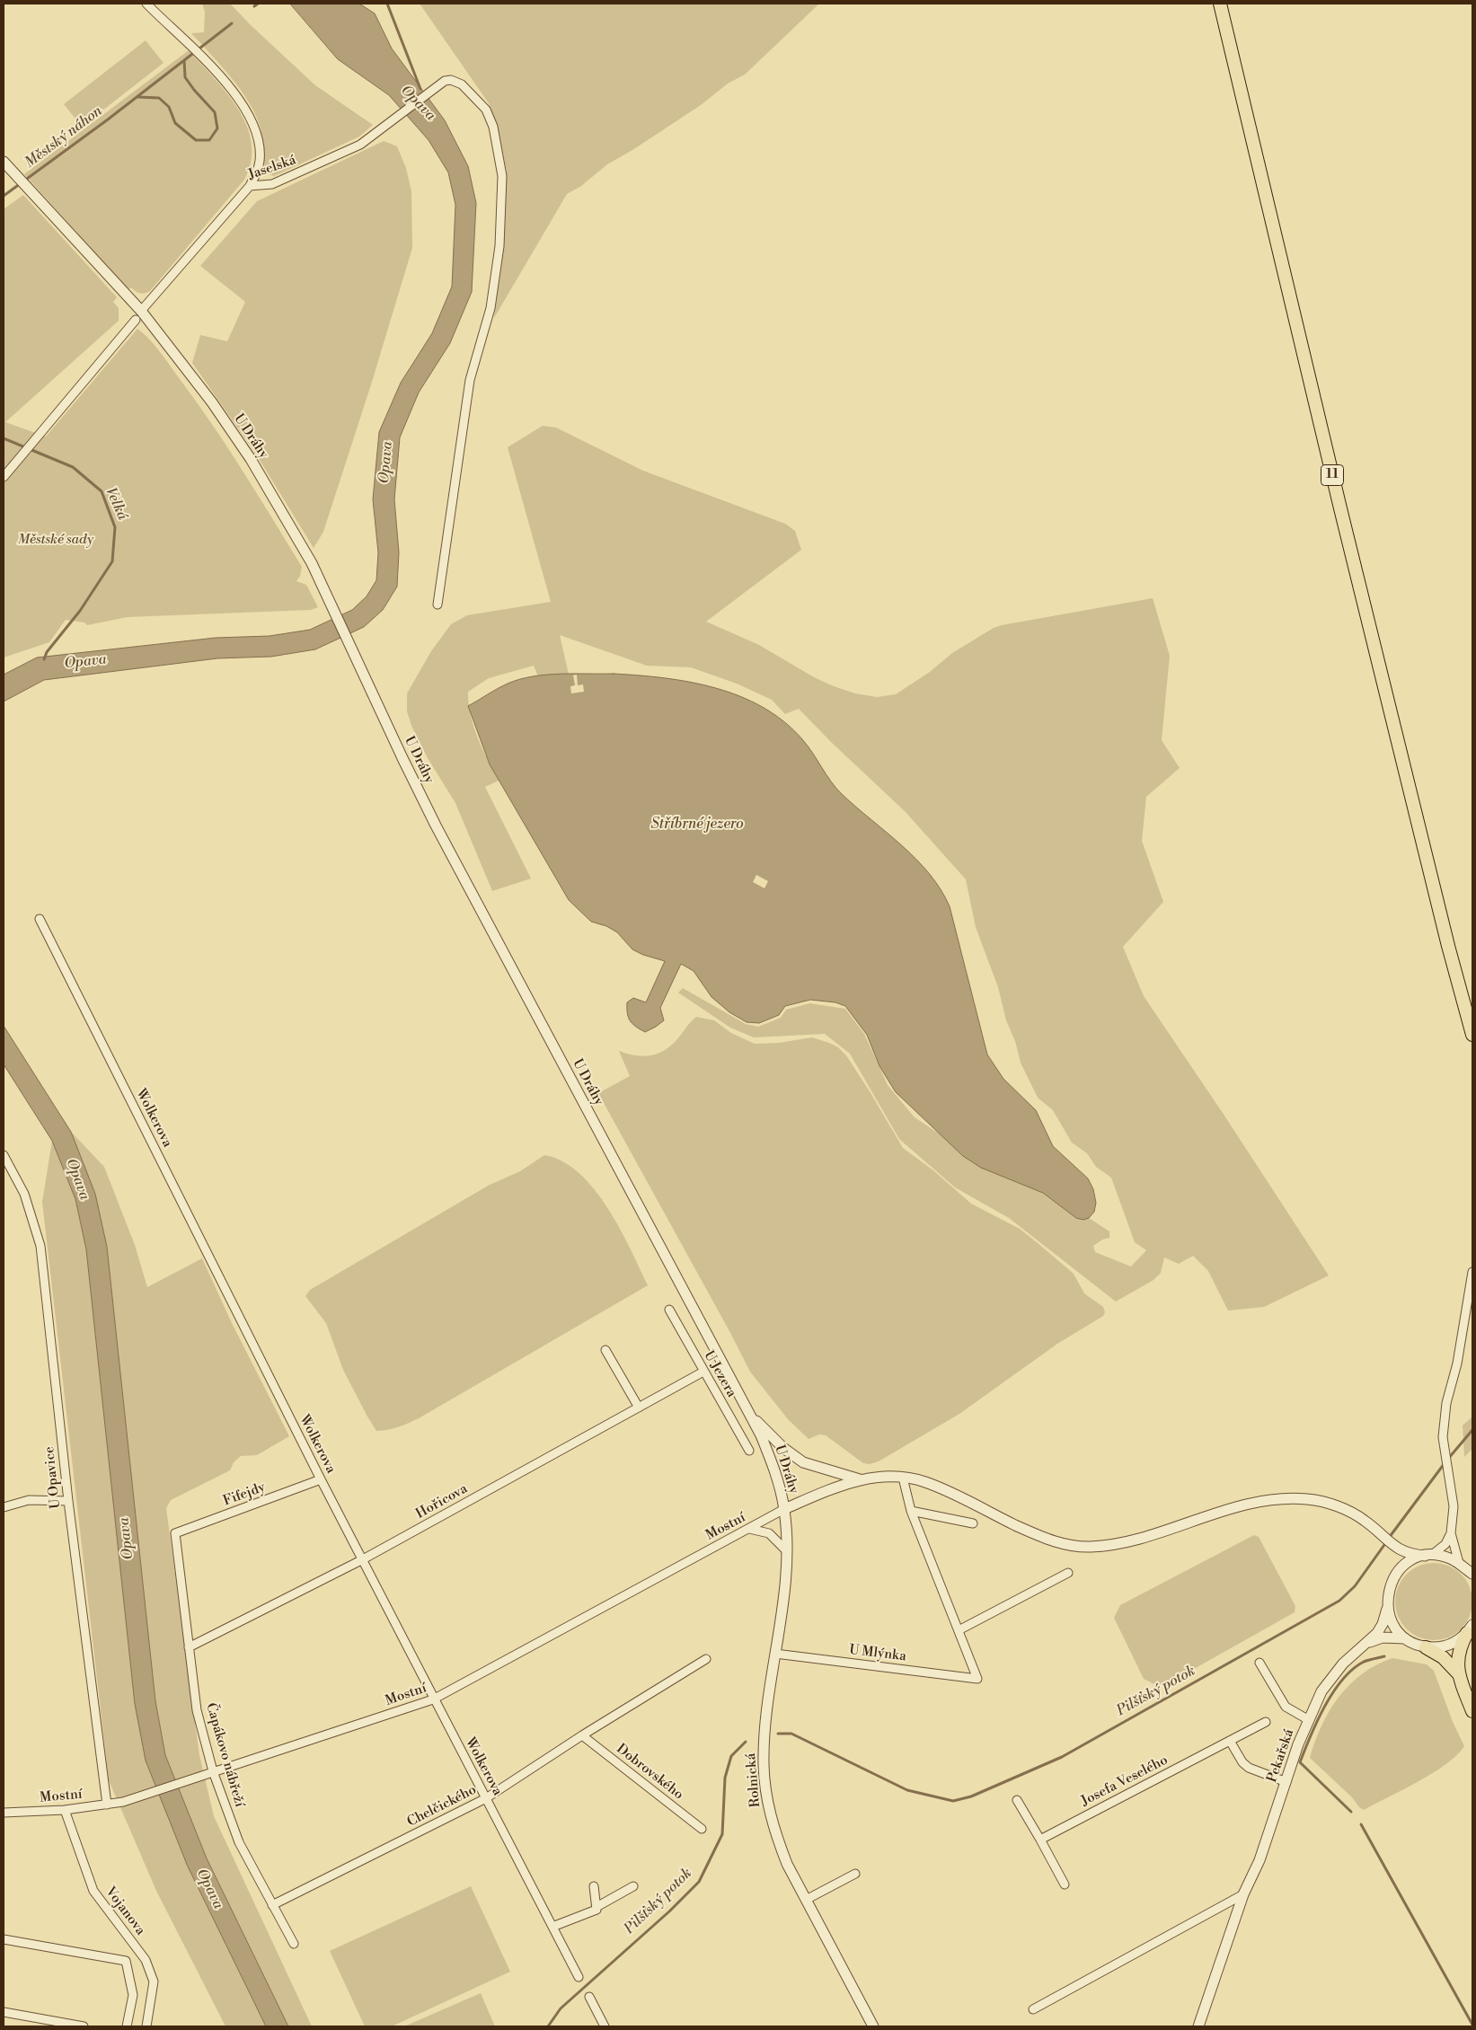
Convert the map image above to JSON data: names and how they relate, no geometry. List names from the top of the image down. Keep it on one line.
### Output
{"streets":{"main road":["11"],"street":["Jaselská","U Dráhy","Wolkerova","U Jezera","U Opavice","Fifejdy","Hořicova","Mostní","U Mlýnka","Čapákovo nábřeží","Pekařská","Dobrovského","Rolnická","Josefa Veselého","Chelčického","Vojanova"]},"crossings":[["Jaselská","U Dráhy"],["U Dráhy","Mostní"],["U Dráhy","Rolnická"],["Wolkerova","Fifejdy"],["Wolkerova","Hořicova"],["Wolkerova","Mostní"],["Wolkerova","Chelčického"],["U Jezera","Hořicova"],["U Opavice","Mostní"],["Fifejdy","Čapákovo nábřeží"],["Hořicova","Čapákovo nábřeží"],["Mostní","Čapákovo nábřeží"],["Mostní","Rolnická"],["Mostní","Vojanova"],["U Mlýnka","Rolnická"],["Čapákovo nábřeží","Chelčického"],["Dobrovského","Chelčického"]],"water":["Opava","Městský náhon","Velká","Stříbrné jezero","Pilšťský potok"],"parks":["Městské sady"]}
